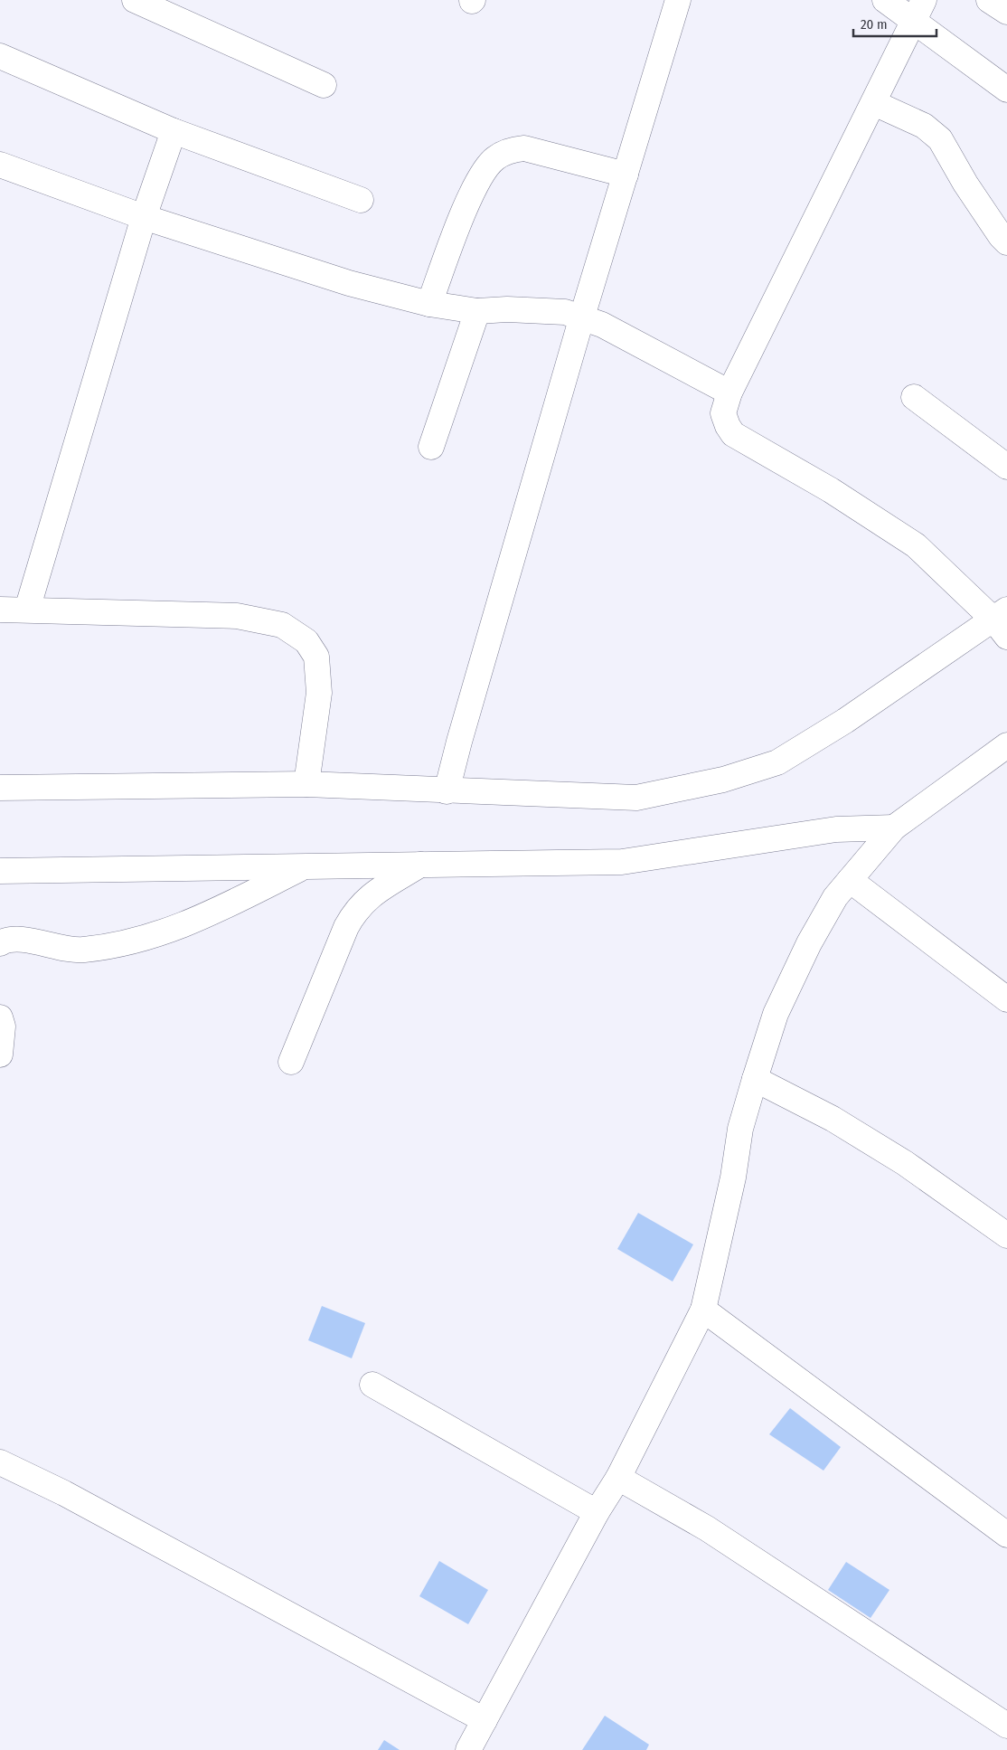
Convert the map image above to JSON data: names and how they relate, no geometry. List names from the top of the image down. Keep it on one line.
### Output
{"scale_bar":"20 m"}
